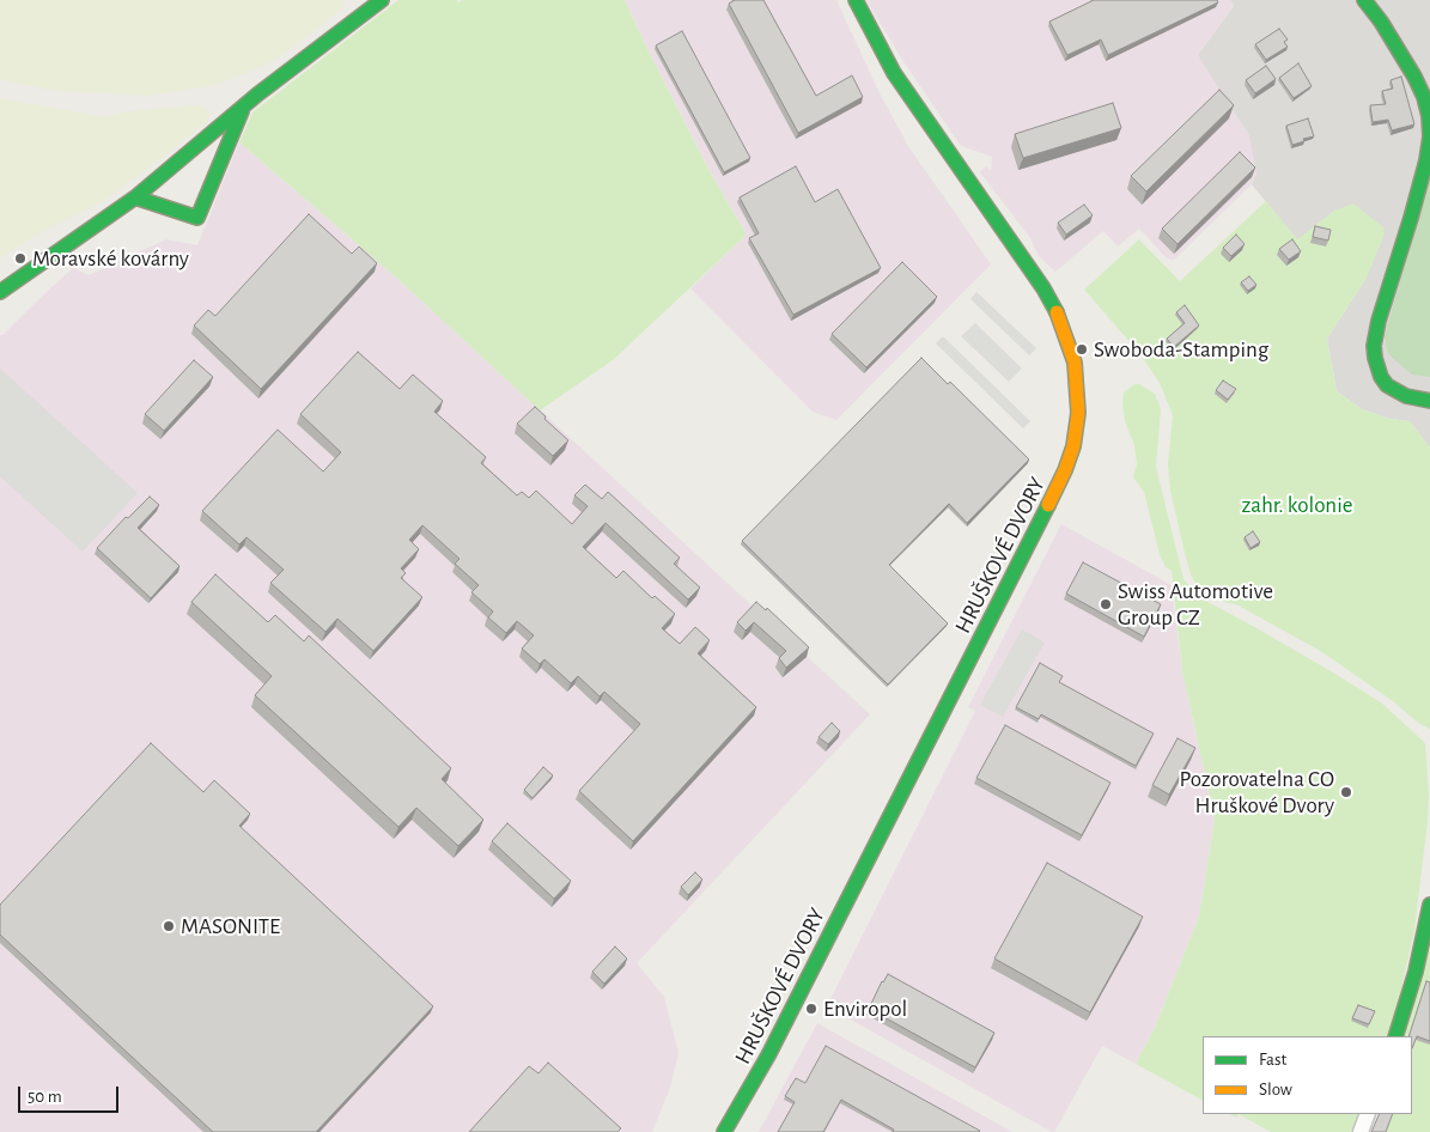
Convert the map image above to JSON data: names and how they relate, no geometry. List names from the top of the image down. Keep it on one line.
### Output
{"streets":{"street":["HRUŠKOVÉ DVORY"]},"parks":["zahr. kolonie"],"places":["Moravské kovárny","Swoboda-Stamping","Swiss Automotive Group CZ","Pozorovatelna CO Hruškové Dvory","MASONITE","Enviropol"],"legend":["Fast","Slow"],"scale_bar":"50 m"}
